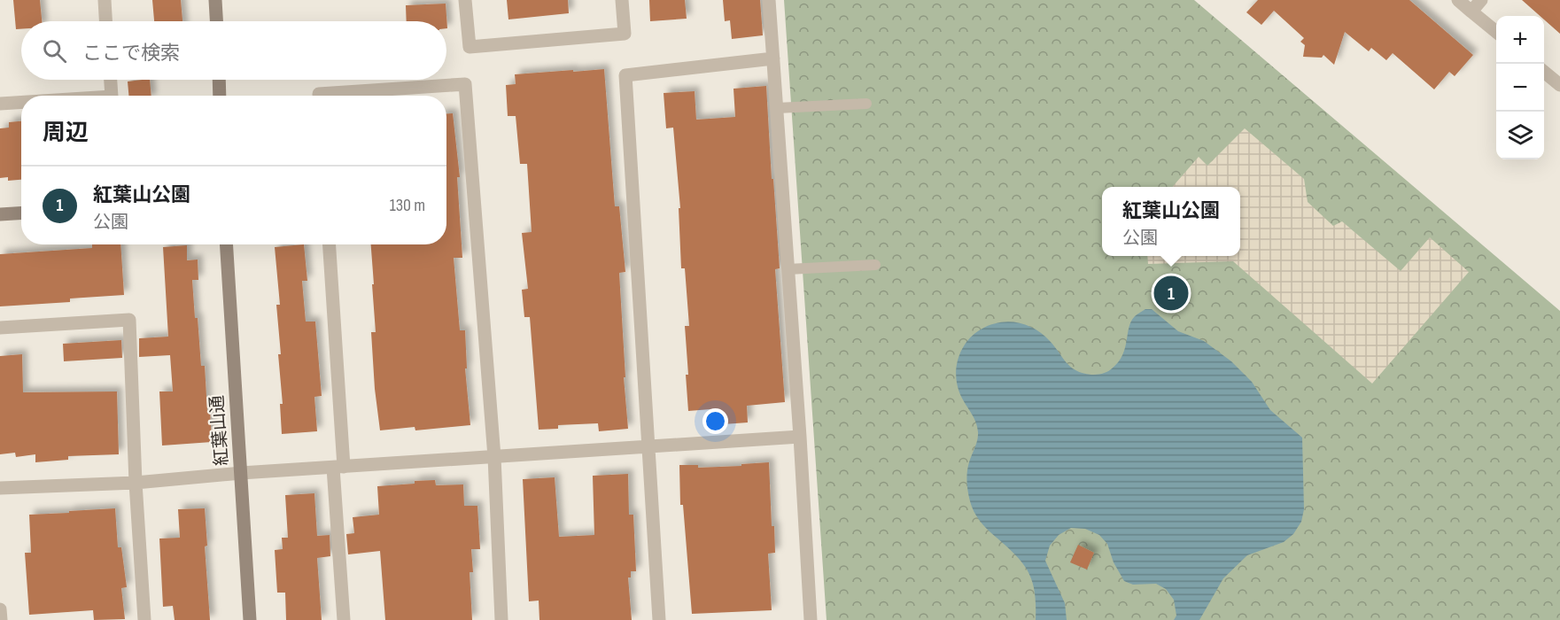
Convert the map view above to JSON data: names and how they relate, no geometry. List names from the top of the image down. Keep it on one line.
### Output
{"streets":{"street":["紅葉山通"]},"page":{"map_buttons":["+","−"],"search":"ここで検索","heading":"周辺","list":[{"mark":"1","name":"紅葉山公園","note":"公園","value":"130 m"}],"popup":["紅葉山公園","公園"],"pins":"1"}}
